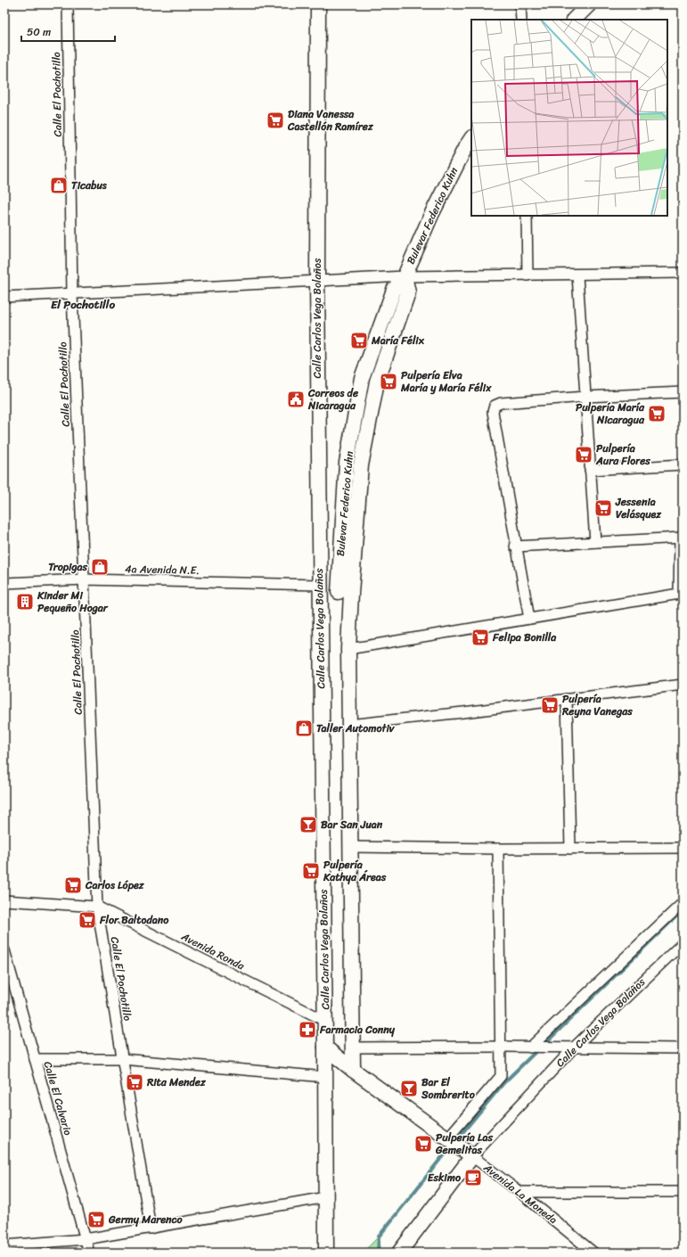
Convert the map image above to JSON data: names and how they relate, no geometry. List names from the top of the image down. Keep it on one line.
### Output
{"streets":{"street":["Calle El Pochotillo","Bulevar Federico Kuhn","Calle Carlos Vega Bolaños","4a Avenida N.E.","Avenida Ronda","Calle El Calvario","Avenida La Moneda"]},"crossings":[["Calle El Pochotillo","4a Avenida N.E."],["Calle El Pochotillo","Avenida Ronda"],["Calle Carlos Vega Bolaños","4a Avenida N.E."],["Calle Carlos Vega Bolaños","Avenida Ronda"],["Calle Carlos Vega Bolaños","Avenida La Moneda"]],"districts":["El Pochotillo"],"places":{"supermarket":["Diana Vanessa Castellón Ramírez","María Félix","Pulpería Elva María y María Félix","Pulpería María Nicaragua","Pulpería Aura Flores","Jessenia Velásquez","Felipa Bonilla","Pulpería Reyna Vanegas","Pulpería Kathya Áreas","Carlos López","Flor Baltodano","Rita Mendez","Pulpería Las Gemelitas","Germy Marenco"],"shop":["Ticabus","Tropigas","Taller Automotiv"],"public building":["Correos de Nicaragua"],"building":["Kinder Mi Pequeño Hogar"],"bar":["Bar San Juan","Bar El Sombrerito"],"pharmacy":["Farmacia Conny"],"cafe":["Eskimo"]},"scale_bar":"50 m"}
